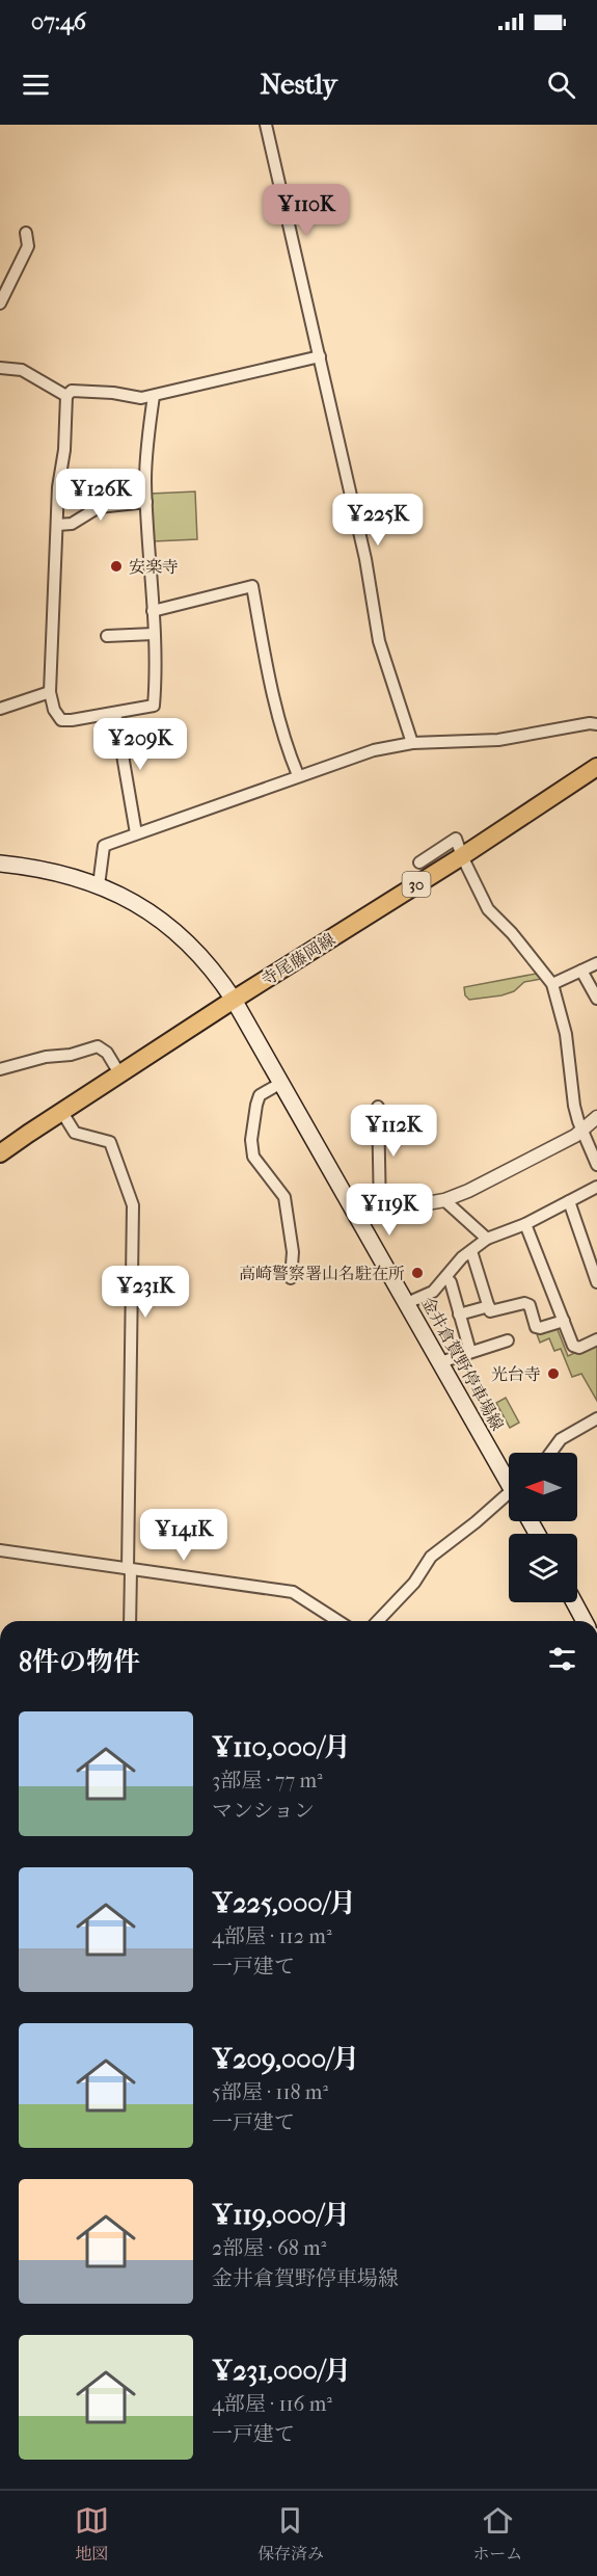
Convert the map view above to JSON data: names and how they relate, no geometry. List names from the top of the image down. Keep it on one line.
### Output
{"streets":{"main road":["30","寺尾藤岡線","金井倉賀野停車場線"]},"crossings":[["寺尾藤岡線","金井倉賀野停車場線"]],"places":["安楽寺","高崎警察署山名駐在所","光台寺"],"north":"left","page":{"status":"07:46","header":"Nestly","price":["¥110K","¥126K","¥225K","¥209K","¥112K","¥119K","¥231K","¥141K"],"heading":"8件の物件","list":[{"name":"¥110,000/月","note":"3部屋 · 77 m² · マンション"},{"name":"¥225,000/月","note":"4部屋 · 112 m² · 一戸建て"},{"name":"¥209,000/月","note":"5部屋 · 118 m² · 一戸建て"},{"name":"¥119,000/月","note":"2部屋 · 68 m² · 金井倉賀野停車場線"},{"name":"¥231,000/月","note":"4部屋 · 116 m² · 一戸建て"}],"tabs":["地図","保存済み","ホーム"]}}
